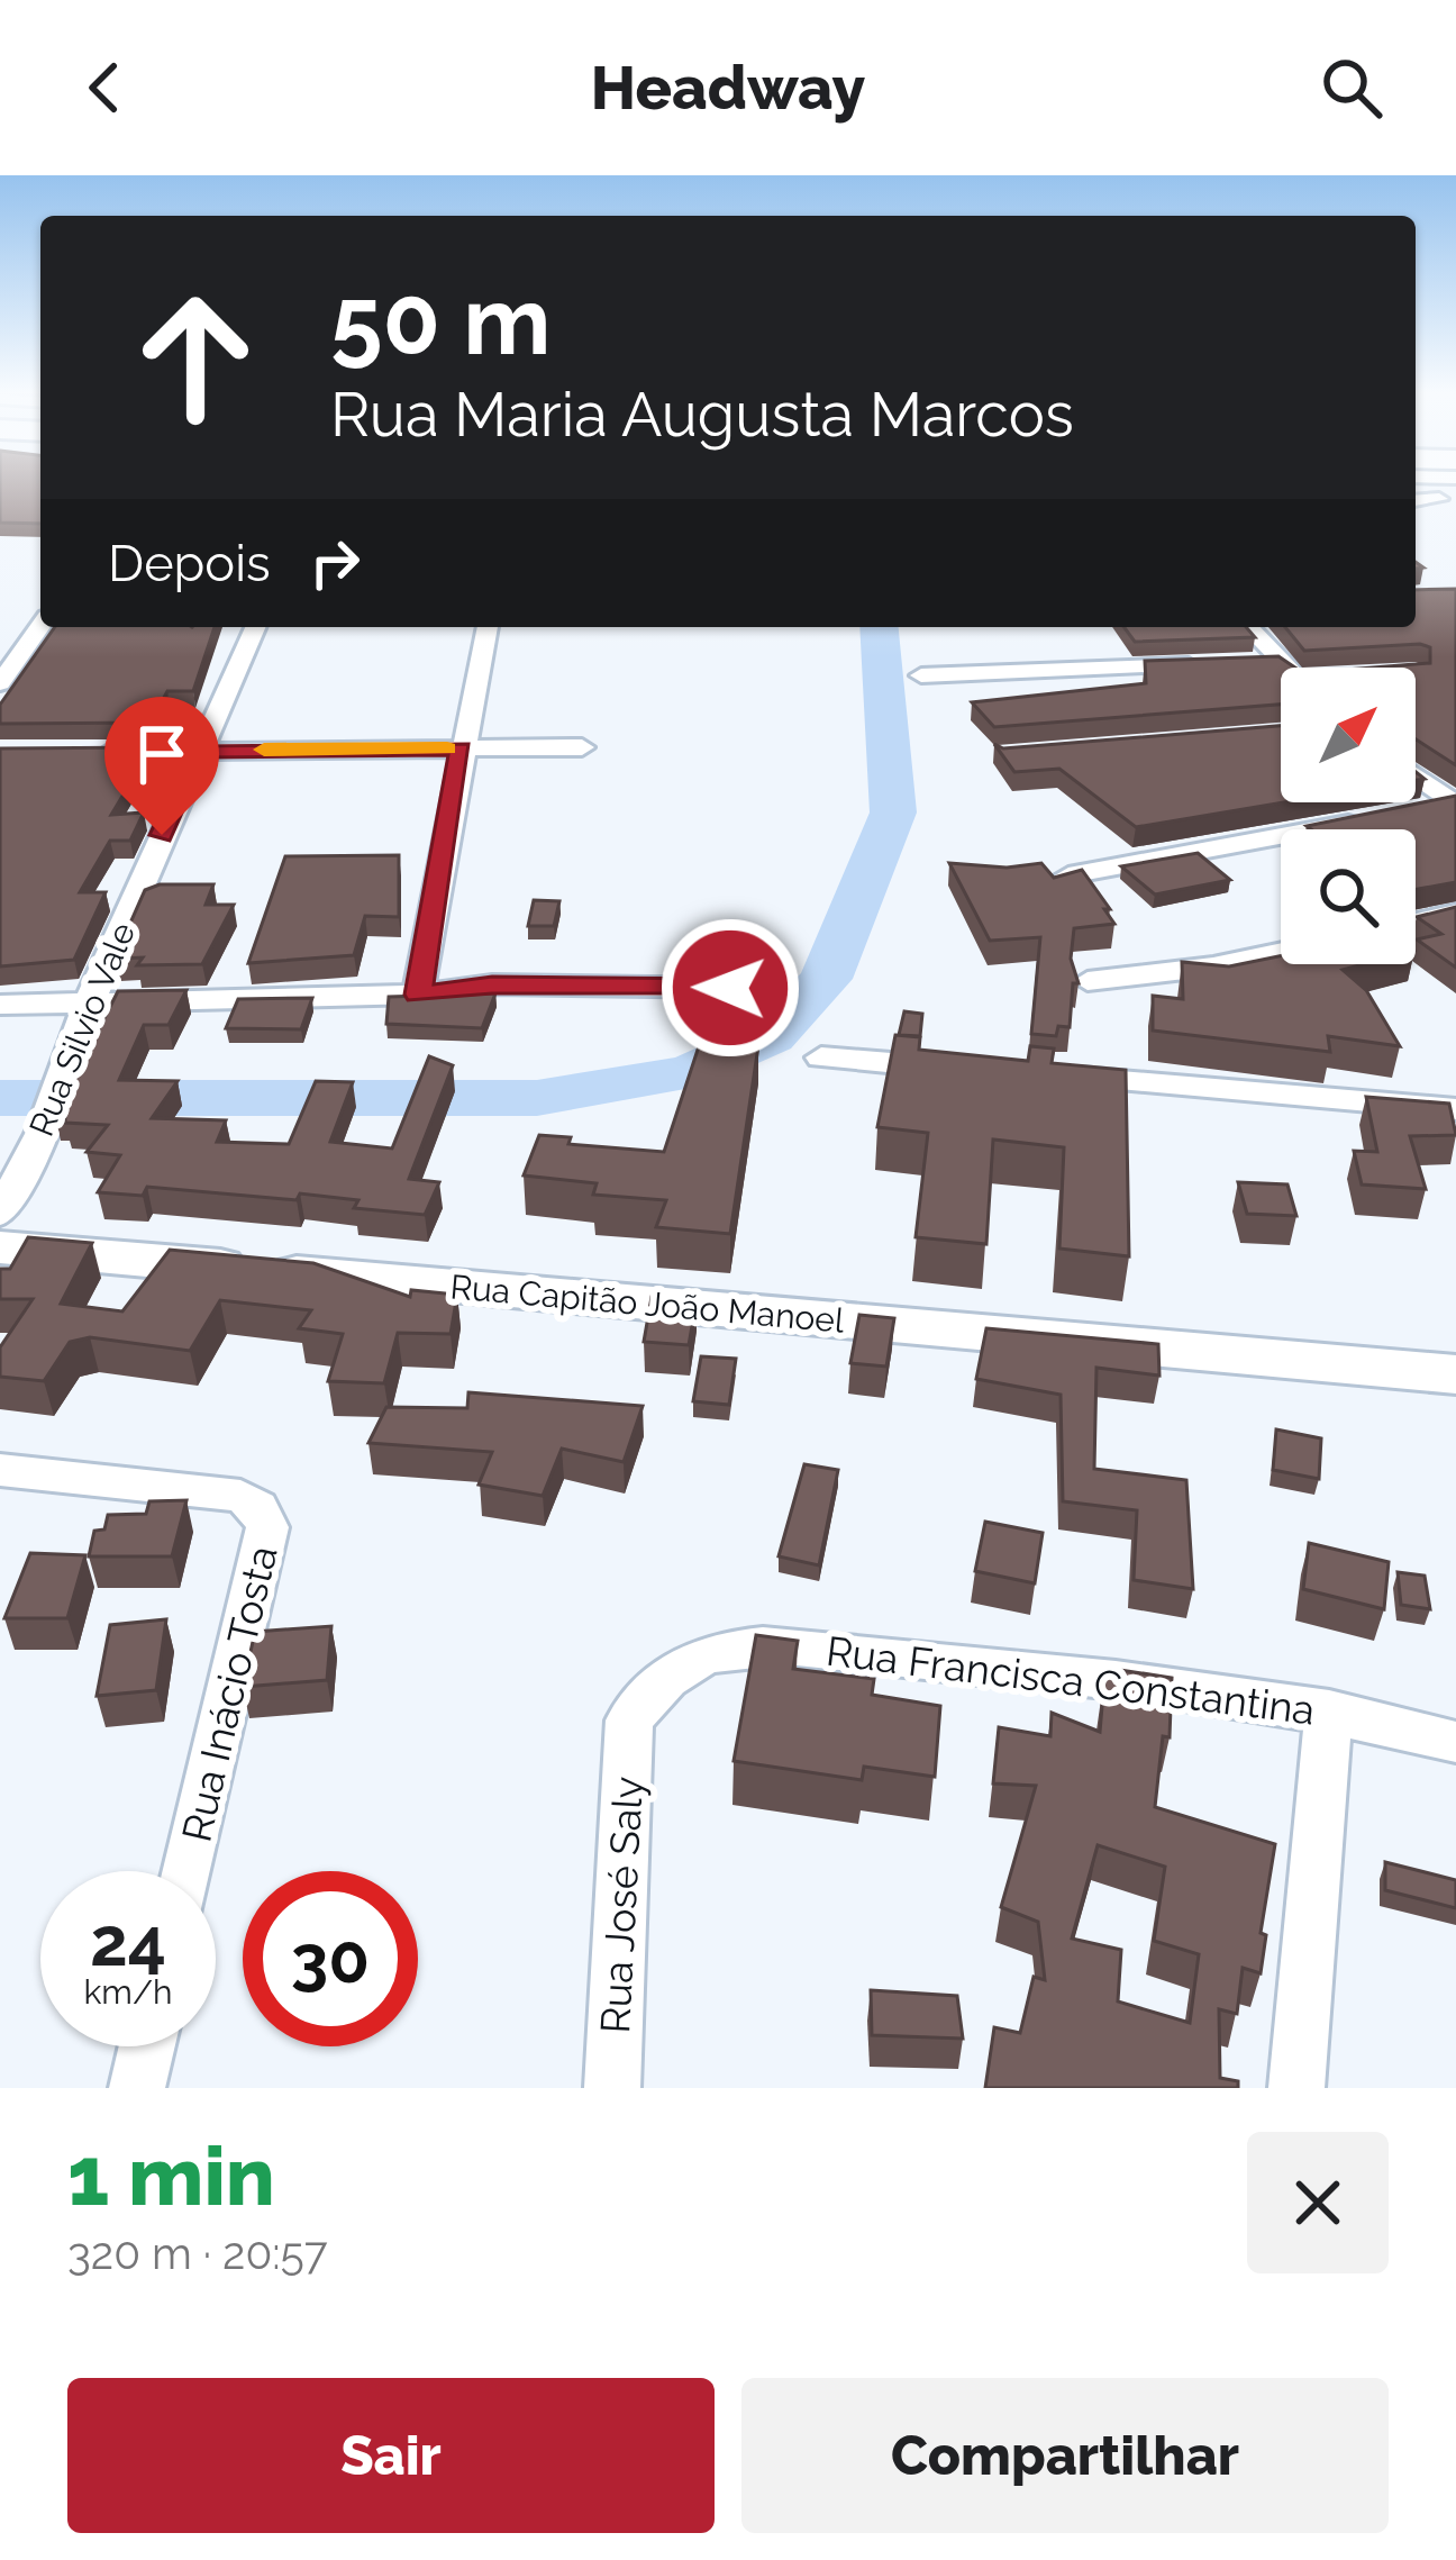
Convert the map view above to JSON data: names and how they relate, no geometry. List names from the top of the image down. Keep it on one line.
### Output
{"streets":{"main road":["Rua Capitão João Manoel"],"street":["Rua Silvio Vale","Rua Francisca Constantina","Rua Inácio Tosta","Rua José Saly"]},"crossings":[["Rua Francisca Constantina","Rua José Saly"]],"north":"top right","page":{"header":"Headway","turn":["50 m","Rua Maria Augusta Marcos"],"then":"Depois","speed":"24 km/h","limit":"30","heading":["1 min","320 m · 20:57"],"buttons":["Sair","Compartilhar"]}}
